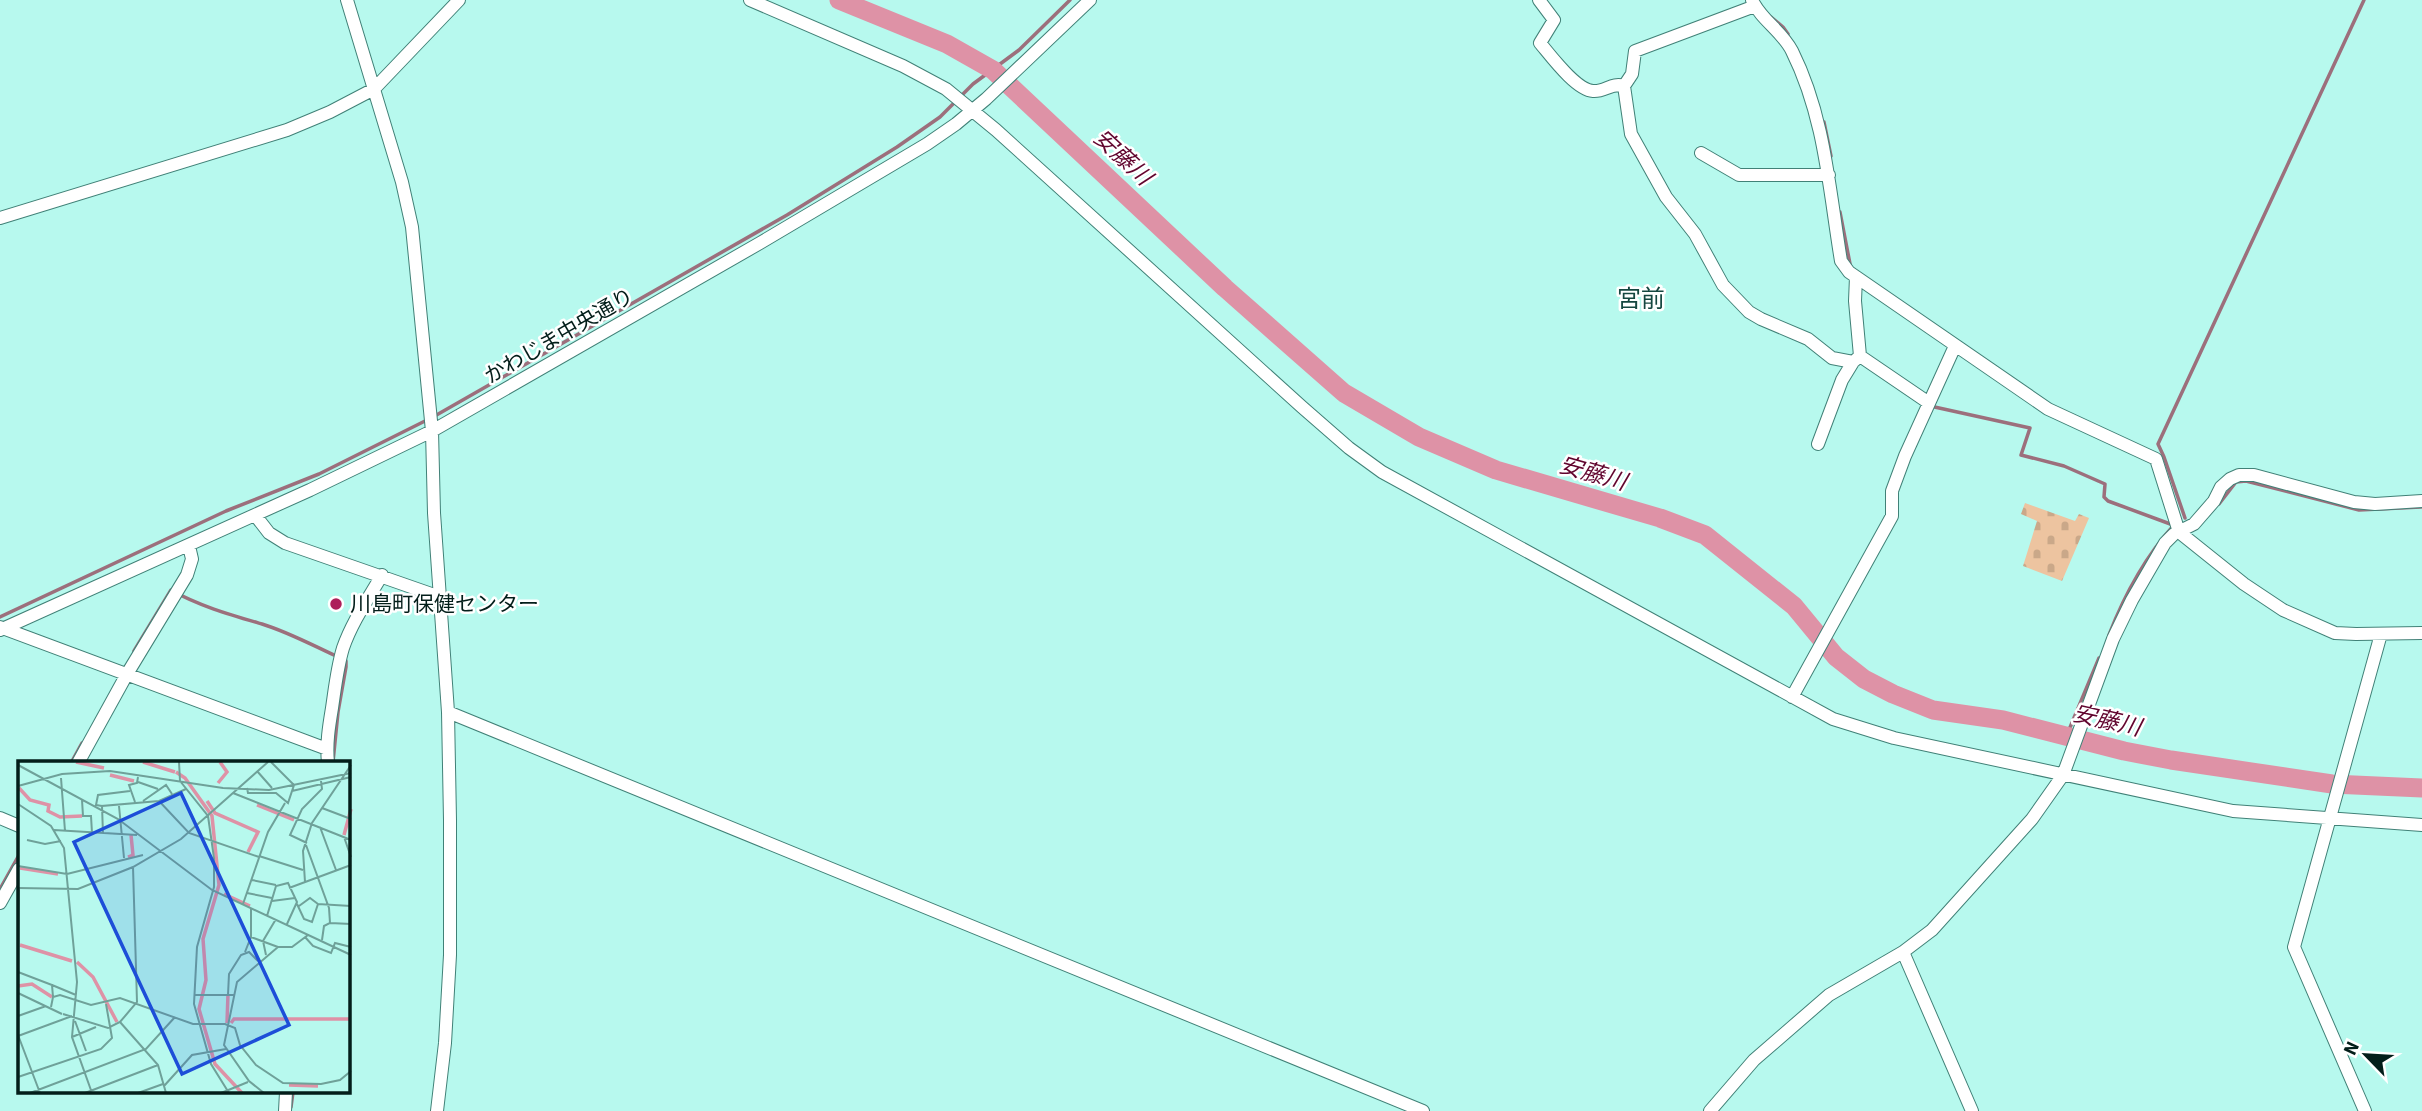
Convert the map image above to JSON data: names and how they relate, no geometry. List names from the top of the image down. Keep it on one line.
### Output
{"streets":{"street":["かわじま中央通り"]},"districts":["宮前"],"water":["安藤川"],"places":["川島町保健センター"],"north":"top left"}
